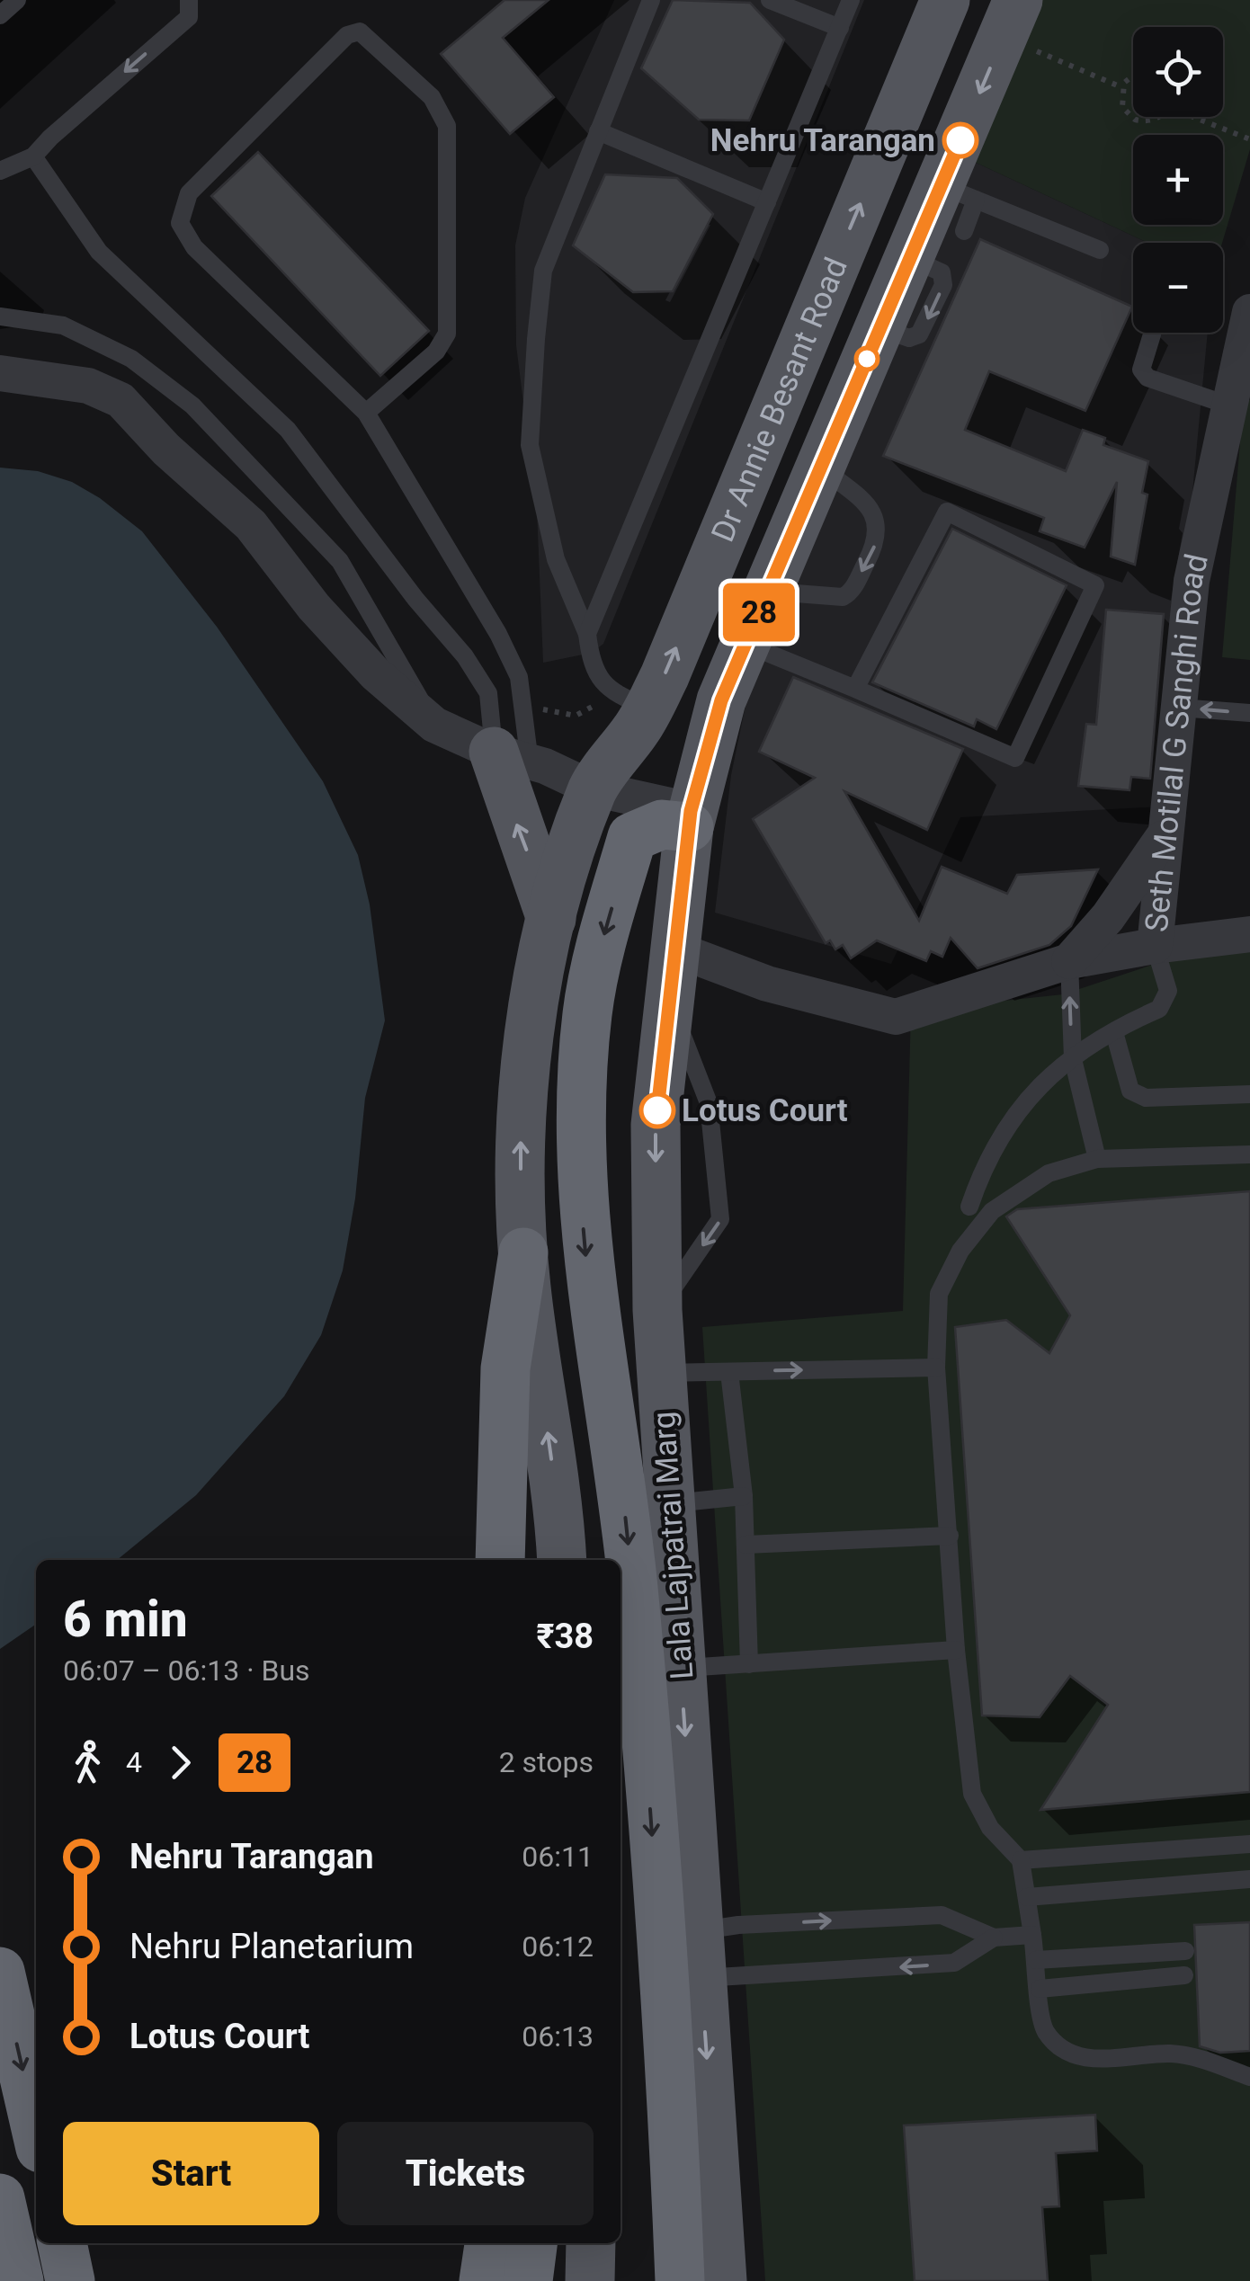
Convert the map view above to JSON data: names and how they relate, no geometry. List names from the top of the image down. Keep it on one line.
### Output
{"streets":{"main road":["Dr Annie Besant Road","Lala Lajpatrai Marg"],"street":["Seth Motilal G Sanghi Road"]},"crossings":[["Dr Annie Besant Road","Lala Lajpatrai Marg"],["Seth Motilal G Sanghi Road","Lala Lajpatrai Marg"]],"places":["Nehru Tarangan","Lotus Court"],"lines":["bus line 28"],"page":{"on_map":"28","map_buttons":["+","−"],"heading":["6 min","06:07 – 06:13 · Bus","₹38"],"legs":["4","28","2 stops"],"list":[{"name":"Nehru Tarangan","value":"06:11"},{"name":"Nehru Planetarium","value":"06:12"},{"name":"Lotus Court","value":"06:13"}],"buttons":["Start","Tickets"]}}
